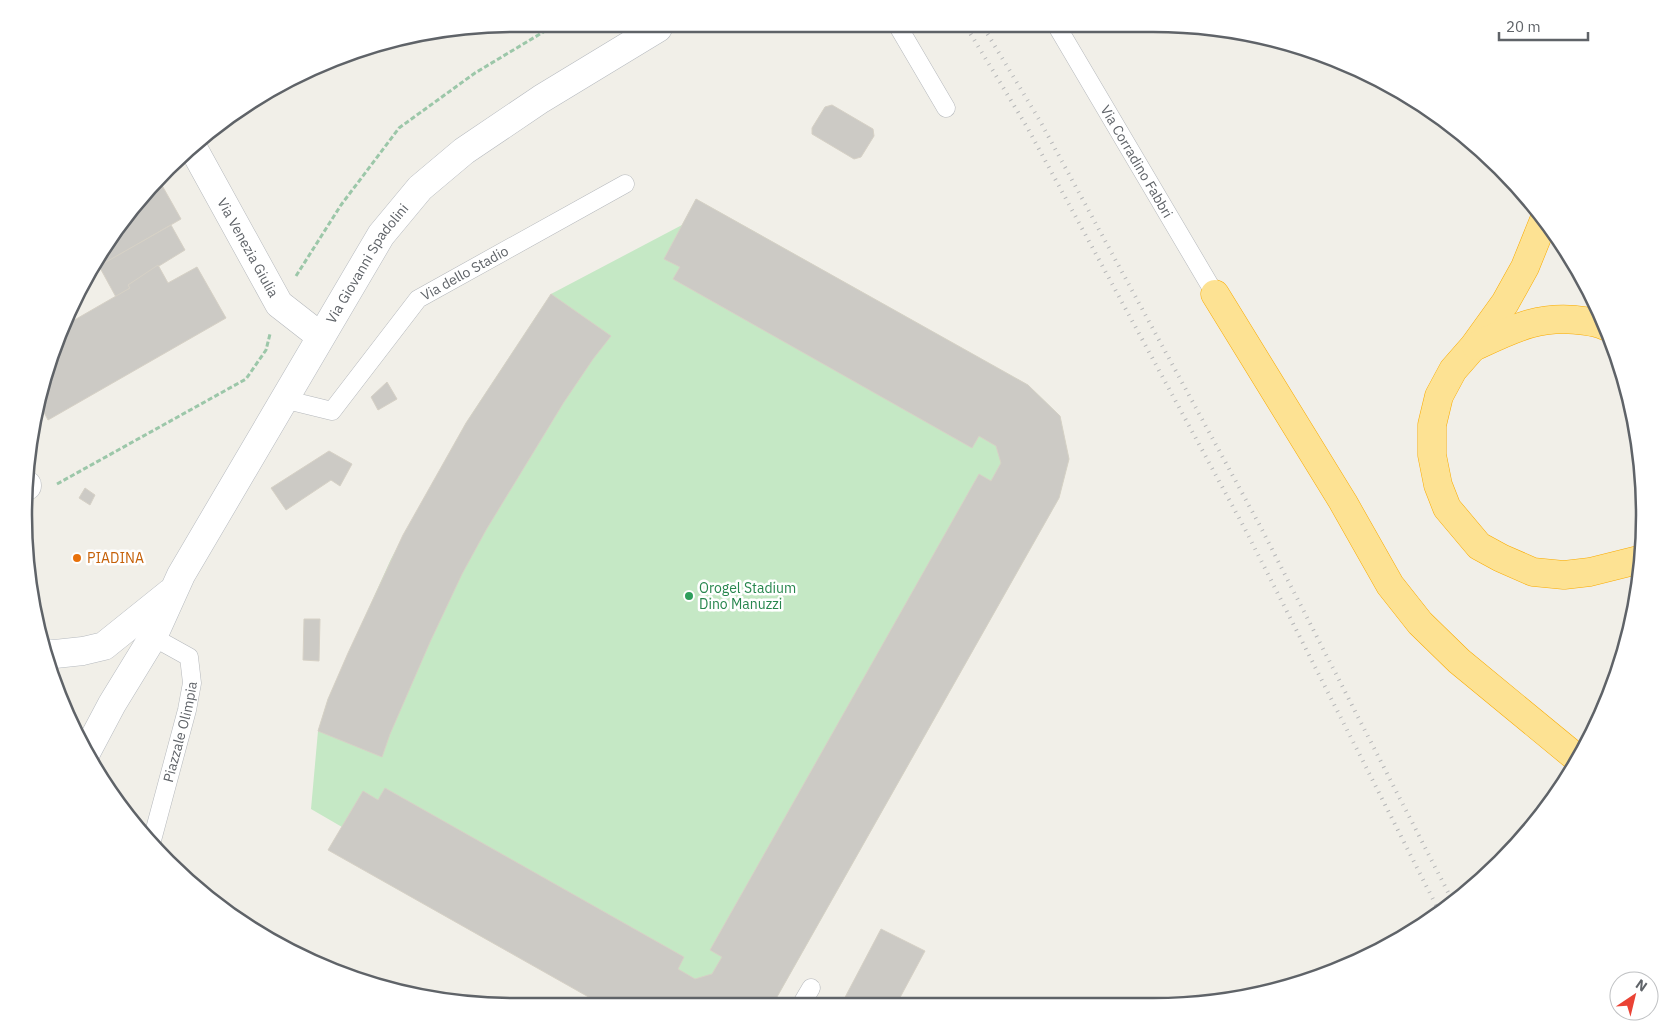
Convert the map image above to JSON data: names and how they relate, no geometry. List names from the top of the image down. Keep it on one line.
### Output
{"streets":{"main road":["Via Venezia Giulia","Via Giovanni Spadolini"],"lane":["Via Corradino Fabbri","Via dello Stadio","Piazzale Olimpia"]},"crossings":[["Via Venezia Giulia","Via Giovanni Spadolini"],["Via Giovanni Spadolini","Via dello Stadio"]],"places":["PIADINA","Orogel Stadium Dino Manuzzi"],"scale_bar":"20 m","north":"top right"}
